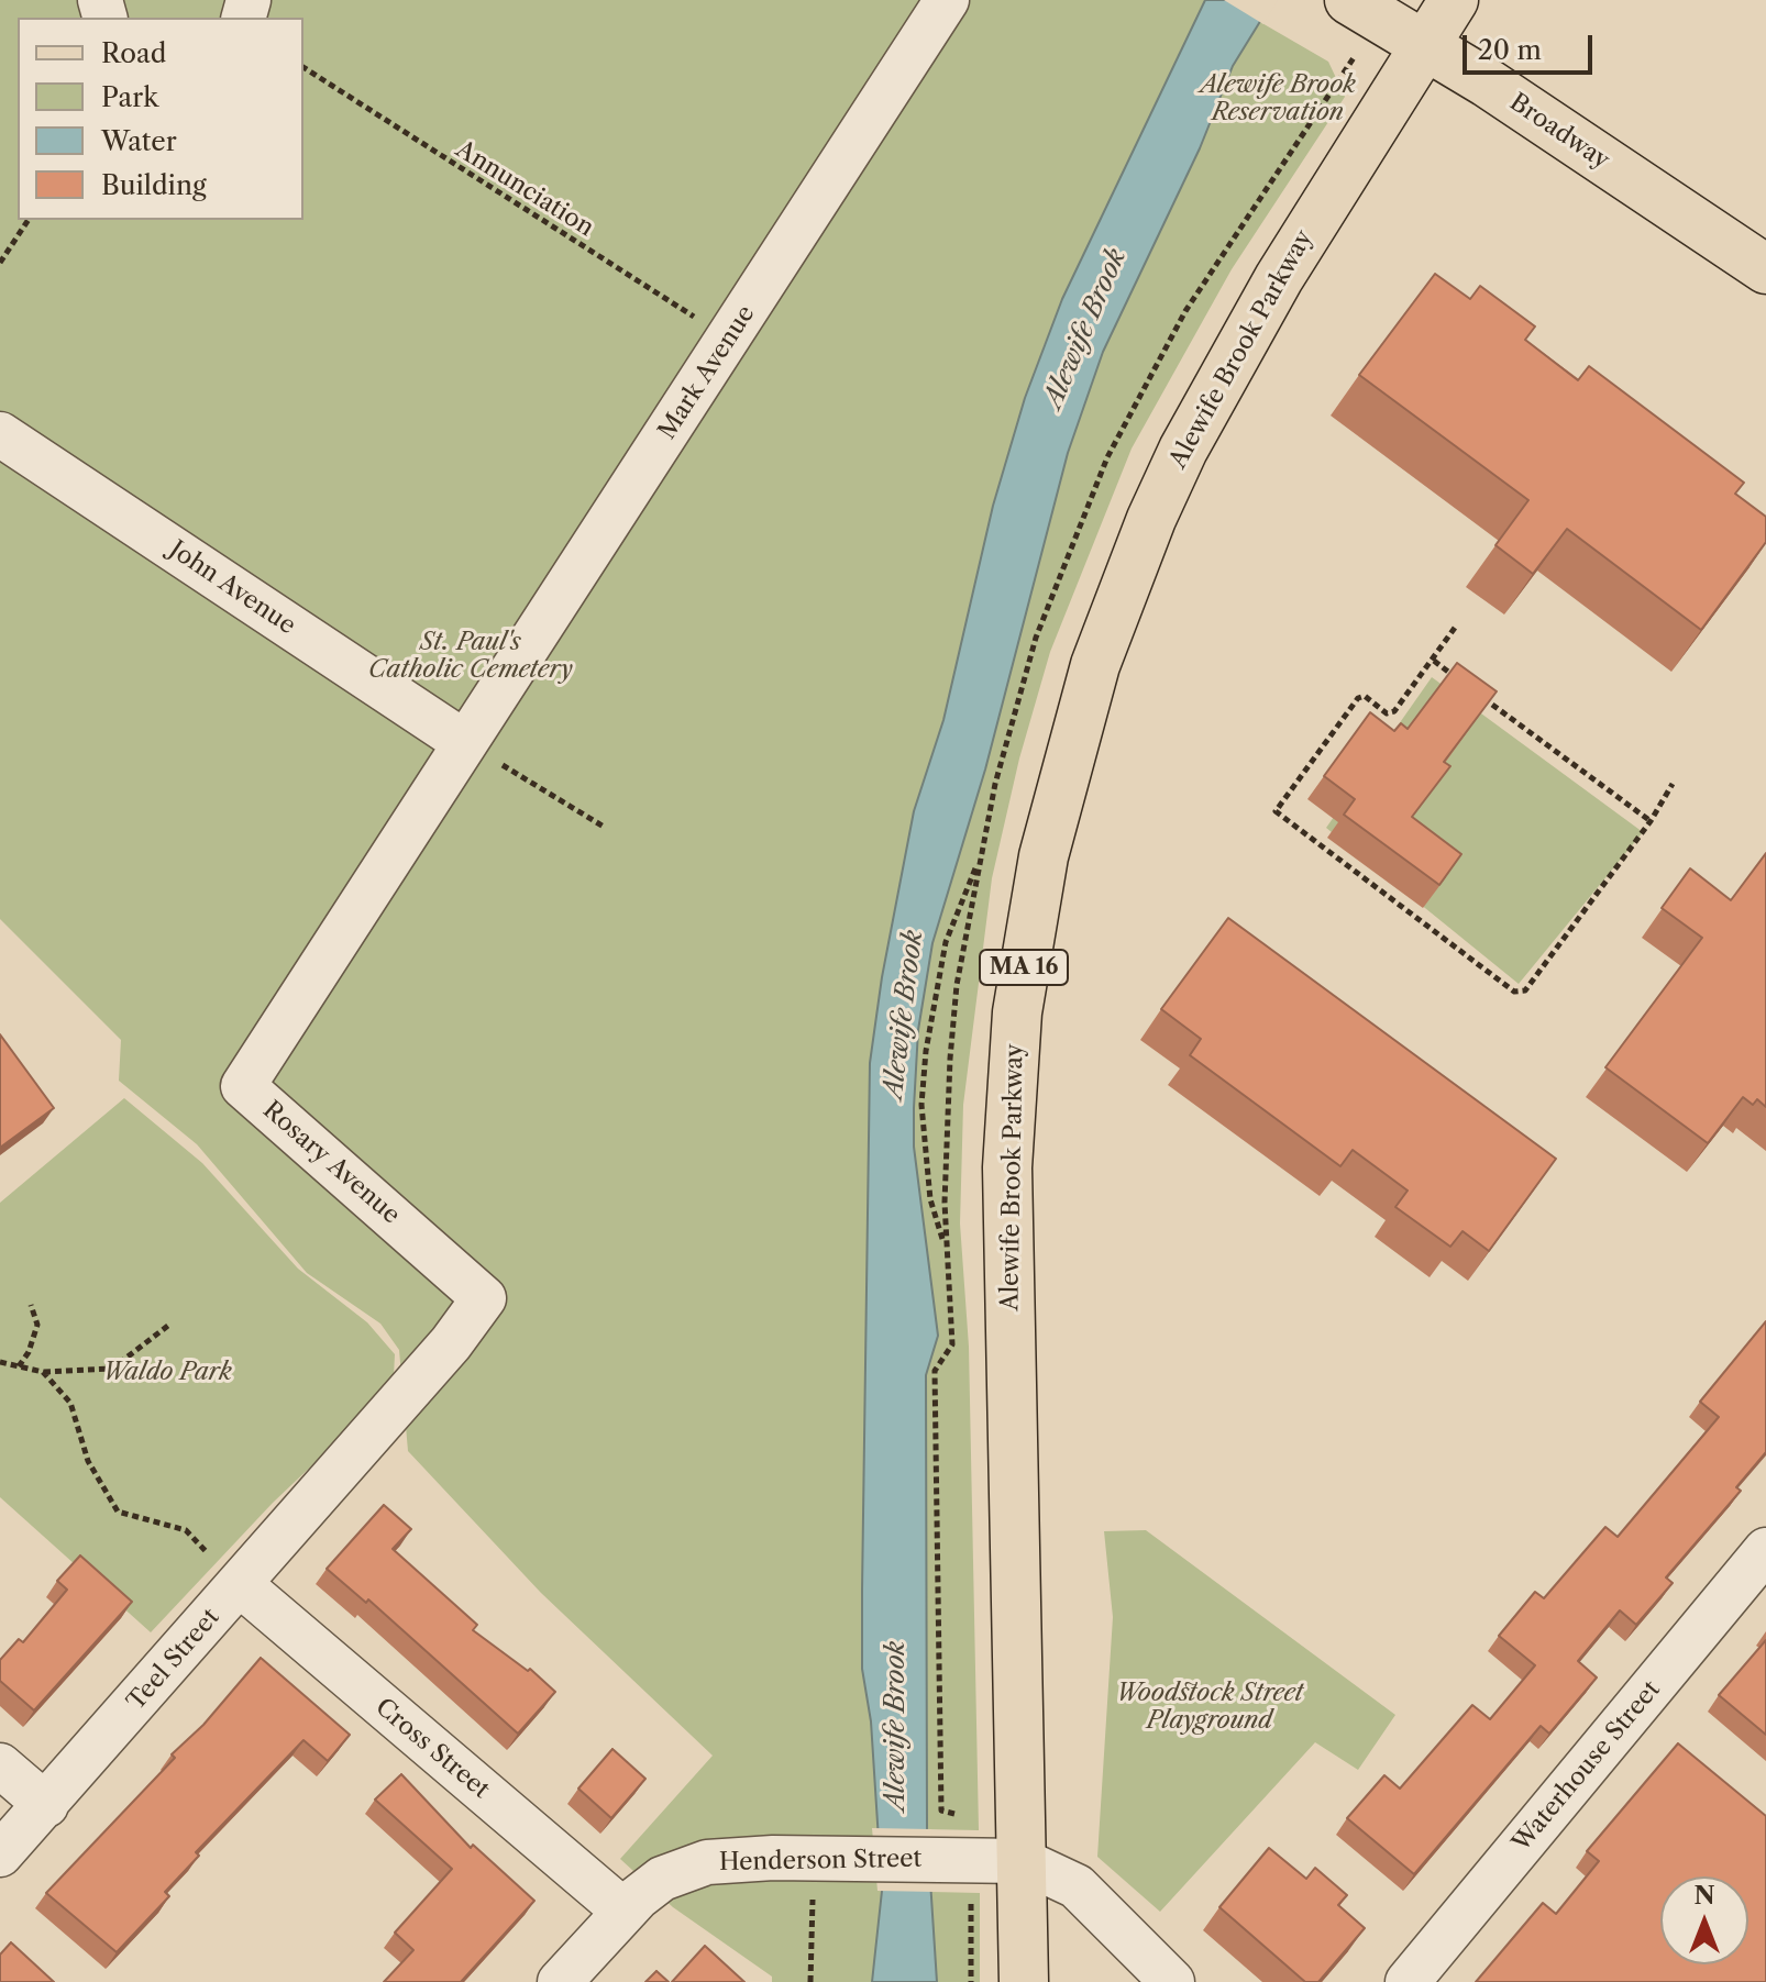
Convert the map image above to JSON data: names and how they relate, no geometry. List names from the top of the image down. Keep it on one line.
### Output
{"streets":{"main road":["Broadway","Alewife Brook Parkway","MA 16"],"street":["Mark Avenue","John Avenue","Rosary Avenue","Teel Street","Cross Street","Waterhouse Street","Henderson Street"],"path":["Annunciation"]},"crossings":[["Broadway","Alewife Brook Parkway"],["Annunciation","Mark Avenue"],["Alewife Brook Parkway","Henderson Street"],["Mark Avenue","John Avenue"],["Mark Avenue","Rosary Avenue"],["John Avenue","Rosary Avenue"],["Rosary Avenue","Teel Street"],["Teel Street","Cross Street"],["Cross Street","Henderson Street"]],"water":["Alewife Brook"],"parks":["Alewife Brook Reservation","St. Paul's Catholic Cemetery","Waldo Park","Woodstock Street Playground"],"legend":["Road","Park","Water","Building"],"scale_bar":"20 m","north":"top"}
